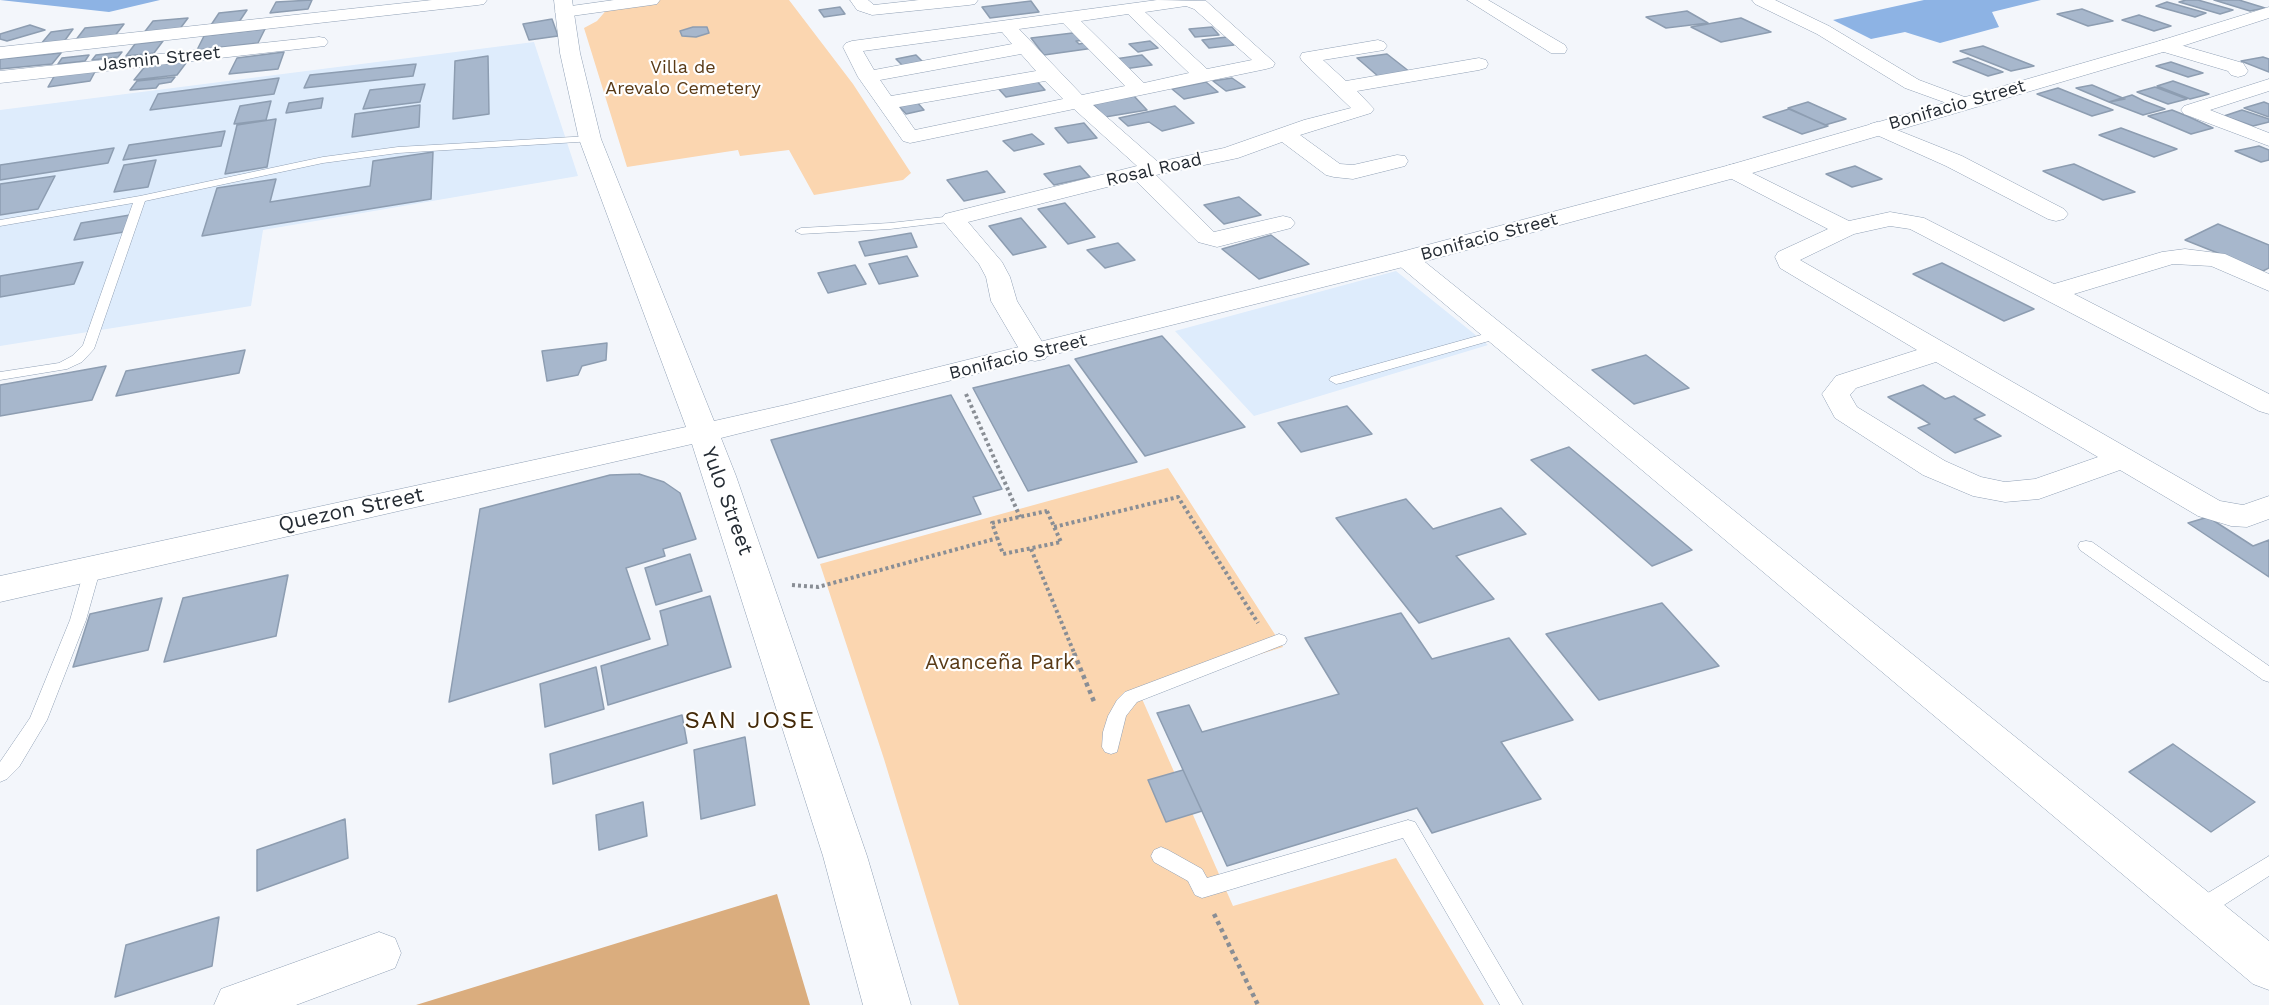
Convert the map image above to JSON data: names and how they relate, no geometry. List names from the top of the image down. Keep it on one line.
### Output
{"streets":{"street":["Jasmin Street","Bonifacio Street","Rosal Road","Yulo Street","Quezon Street"]},"crossings":[["Bonifacio Street","Yulo Street"],["Bonifacio Street","Quezon Street"],["Yulo Street","Quezon Street"]],"districts":["SAN JOSE"],"parks":["Villa de Arevalo Cemetery","Avanceña Park"]}
